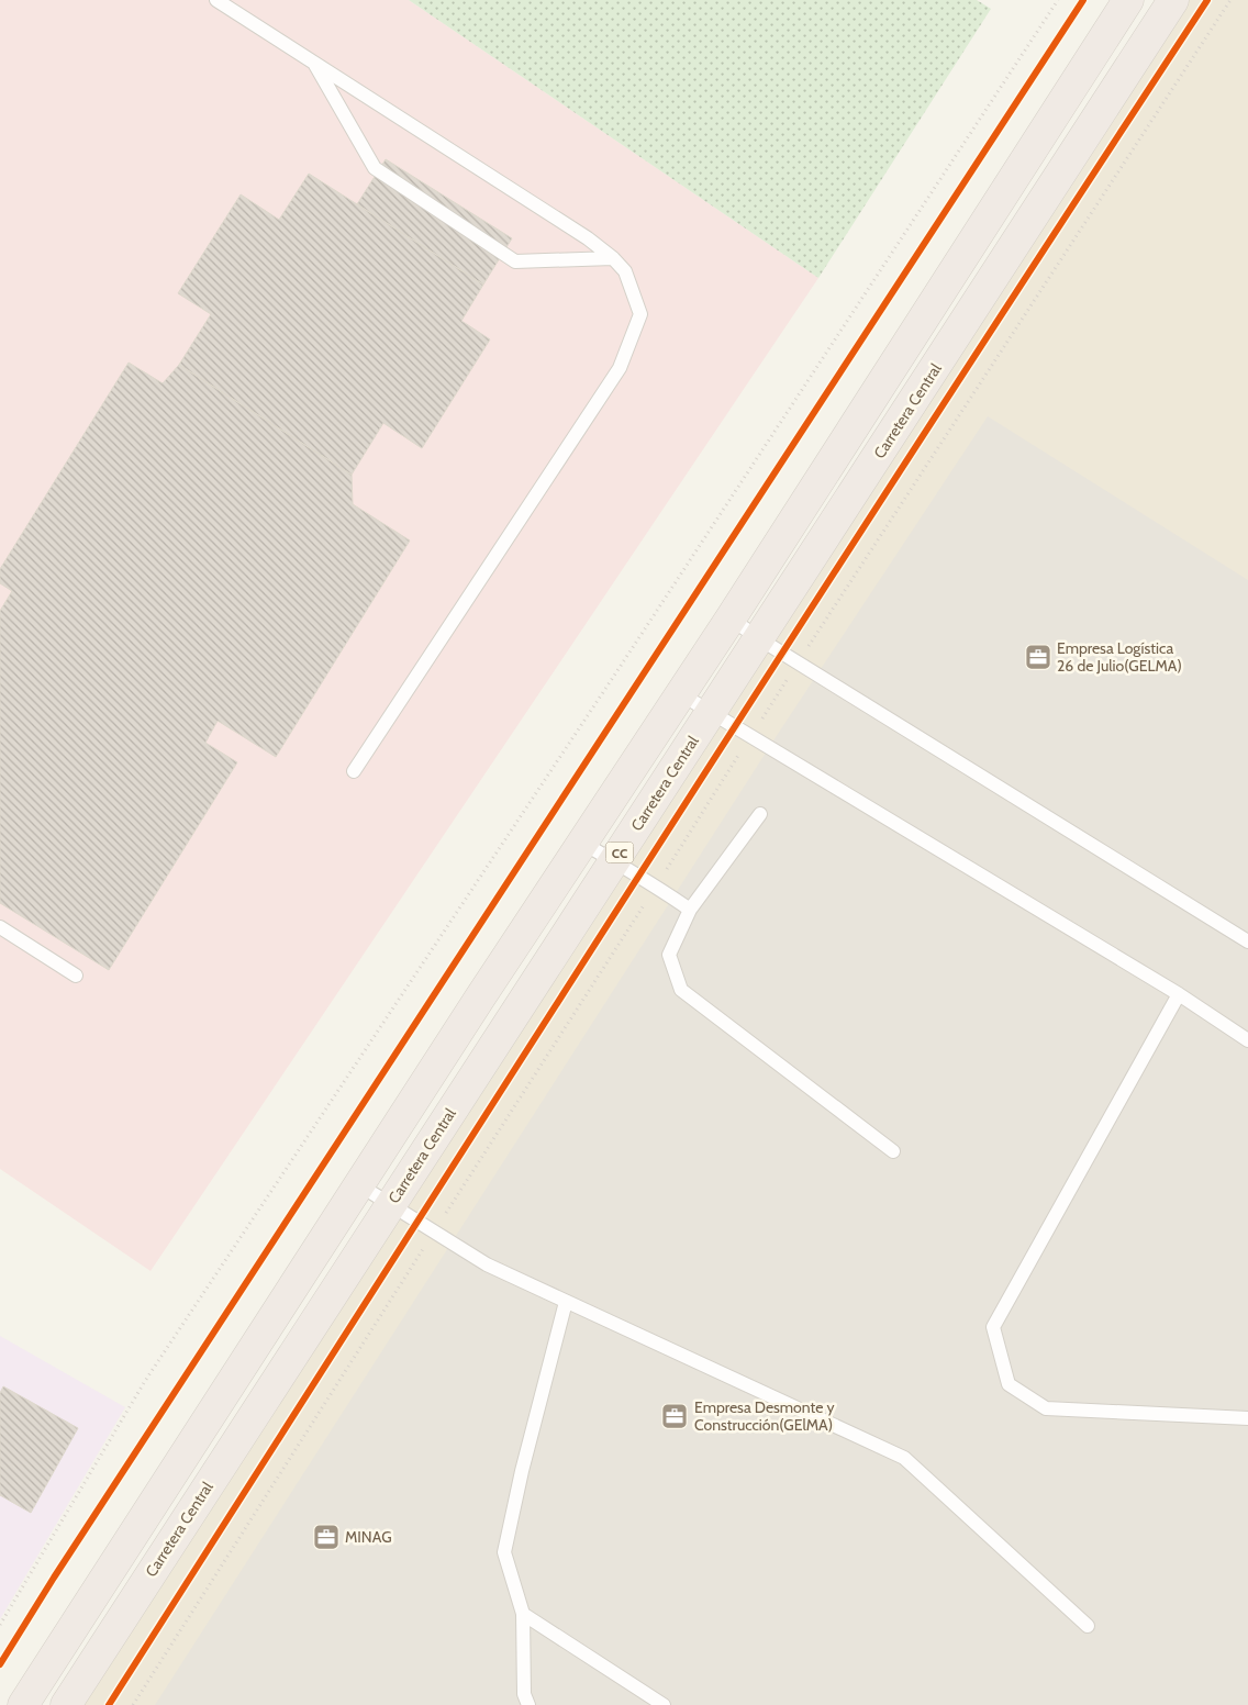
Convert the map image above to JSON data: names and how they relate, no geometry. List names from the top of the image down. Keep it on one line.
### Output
{"streets":{"highway":["Carretera Central","CC"]},"places":{"office":["Empresa Logística 26 de Julio(GELMA)","Empresa Desmonte y Construcción(GElMA)","MINAG"]}}
